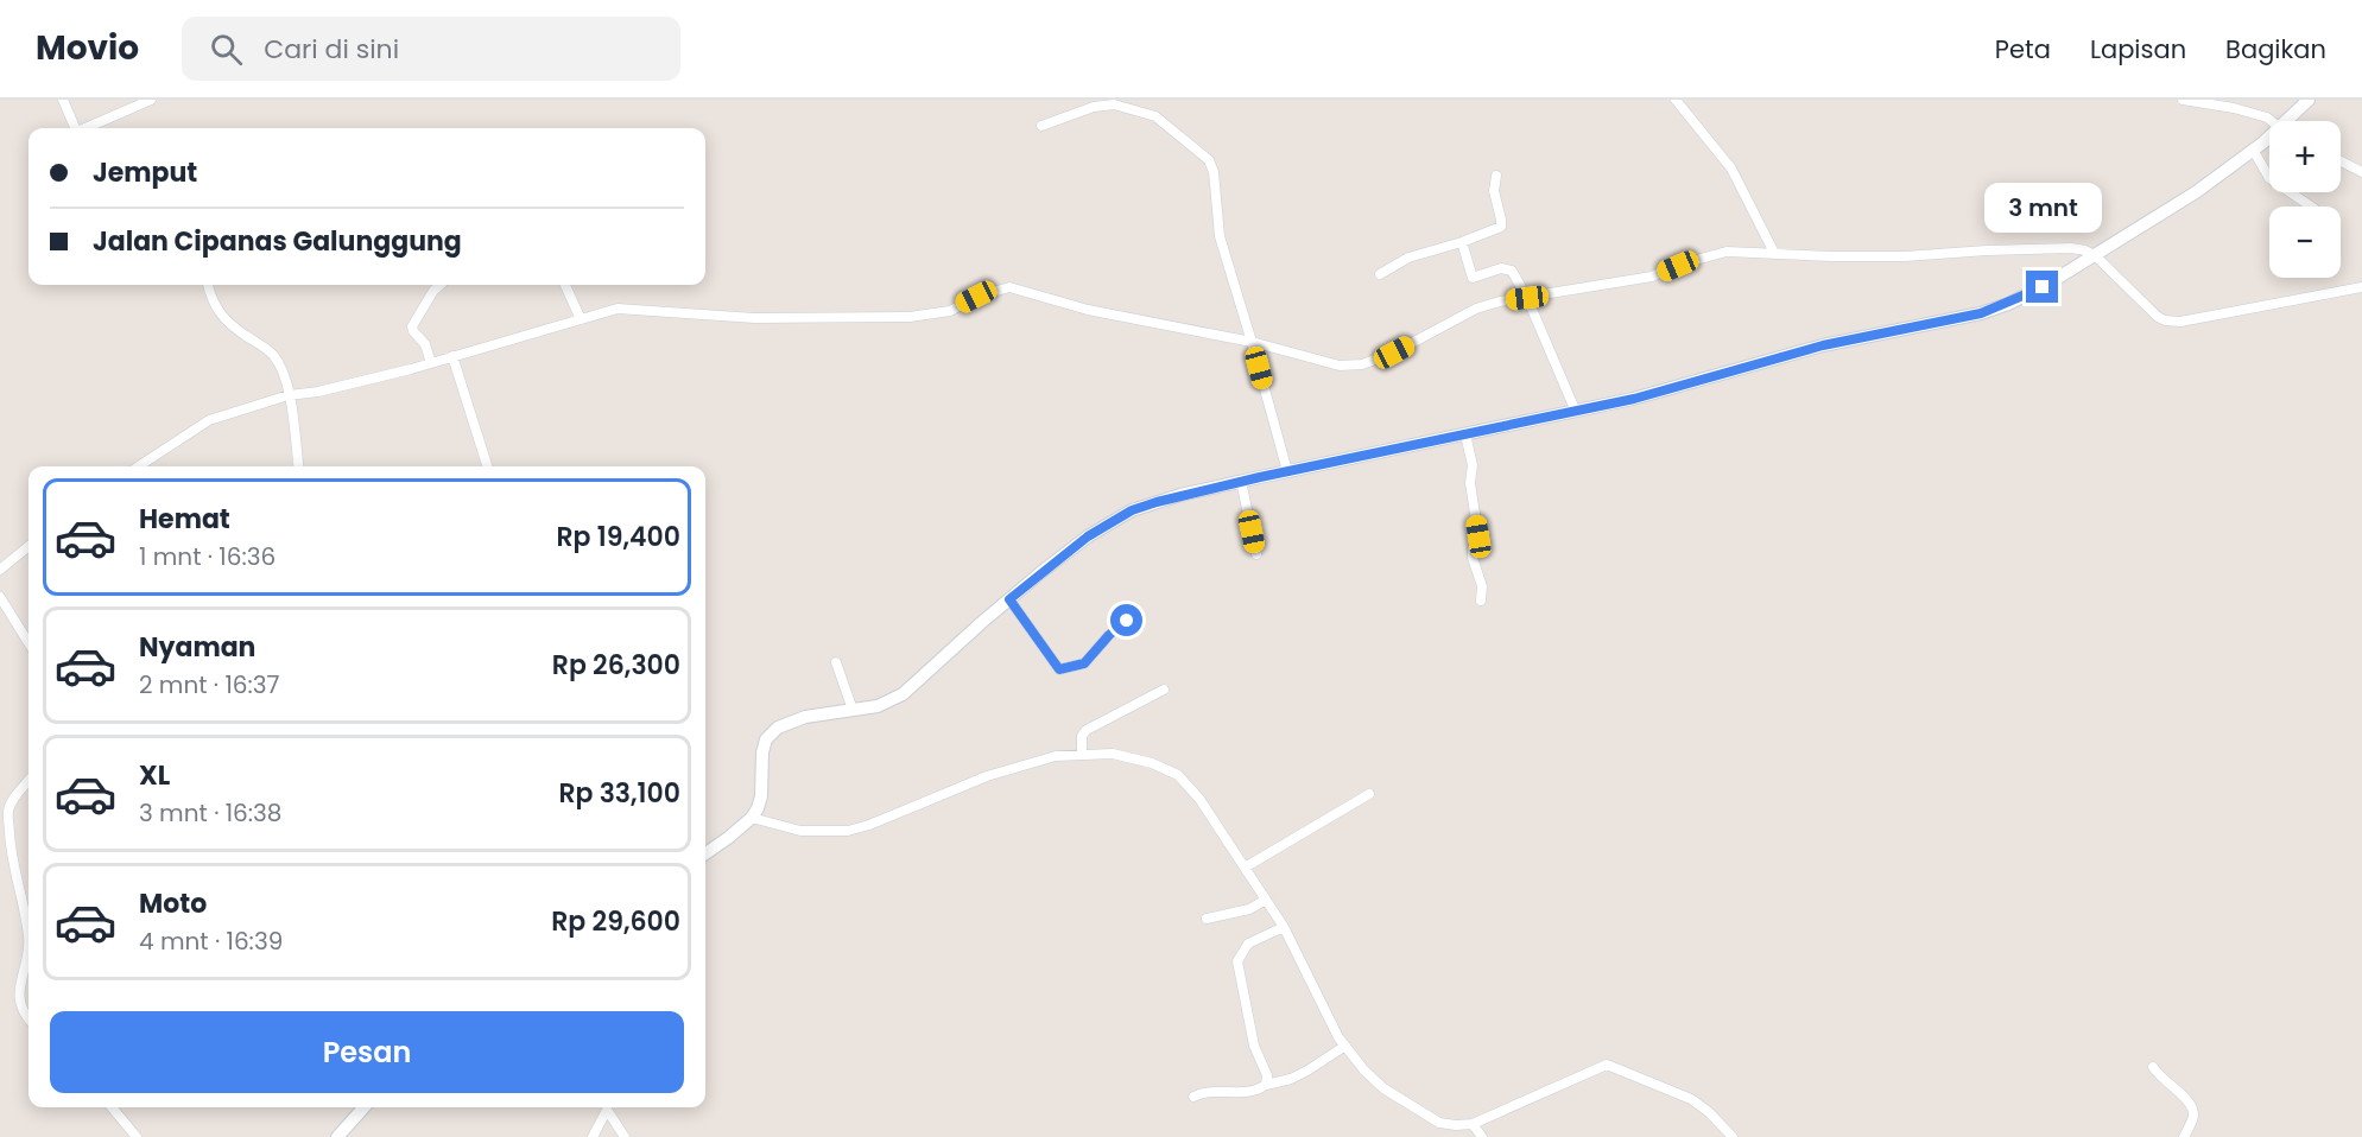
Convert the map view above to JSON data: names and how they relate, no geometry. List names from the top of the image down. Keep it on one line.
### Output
{"page":{"header":"Movio","search":"Cari di sini","nav":["Peta","Lapisan","Bagikan"],"map_buttons":["+","−"],"banner":["Jemput","Jalan Cipanas Galunggung"],"bubble":"3 mnt","list":[{"name":"Hemat","note":"1 mnt · 16:36","value":"Rp 19,400"},{"name":"Nyaman","note":"2 mnt · 16:37","value":"Rp 26,300"},{"name":"XL","note":"3 mnt · 16:38","value":"Rp 33,100"},{"name":"Moto","note":"4 mnt · 16:39","value":"Rp 29,600"}],"buttons":"Pesan"}}
